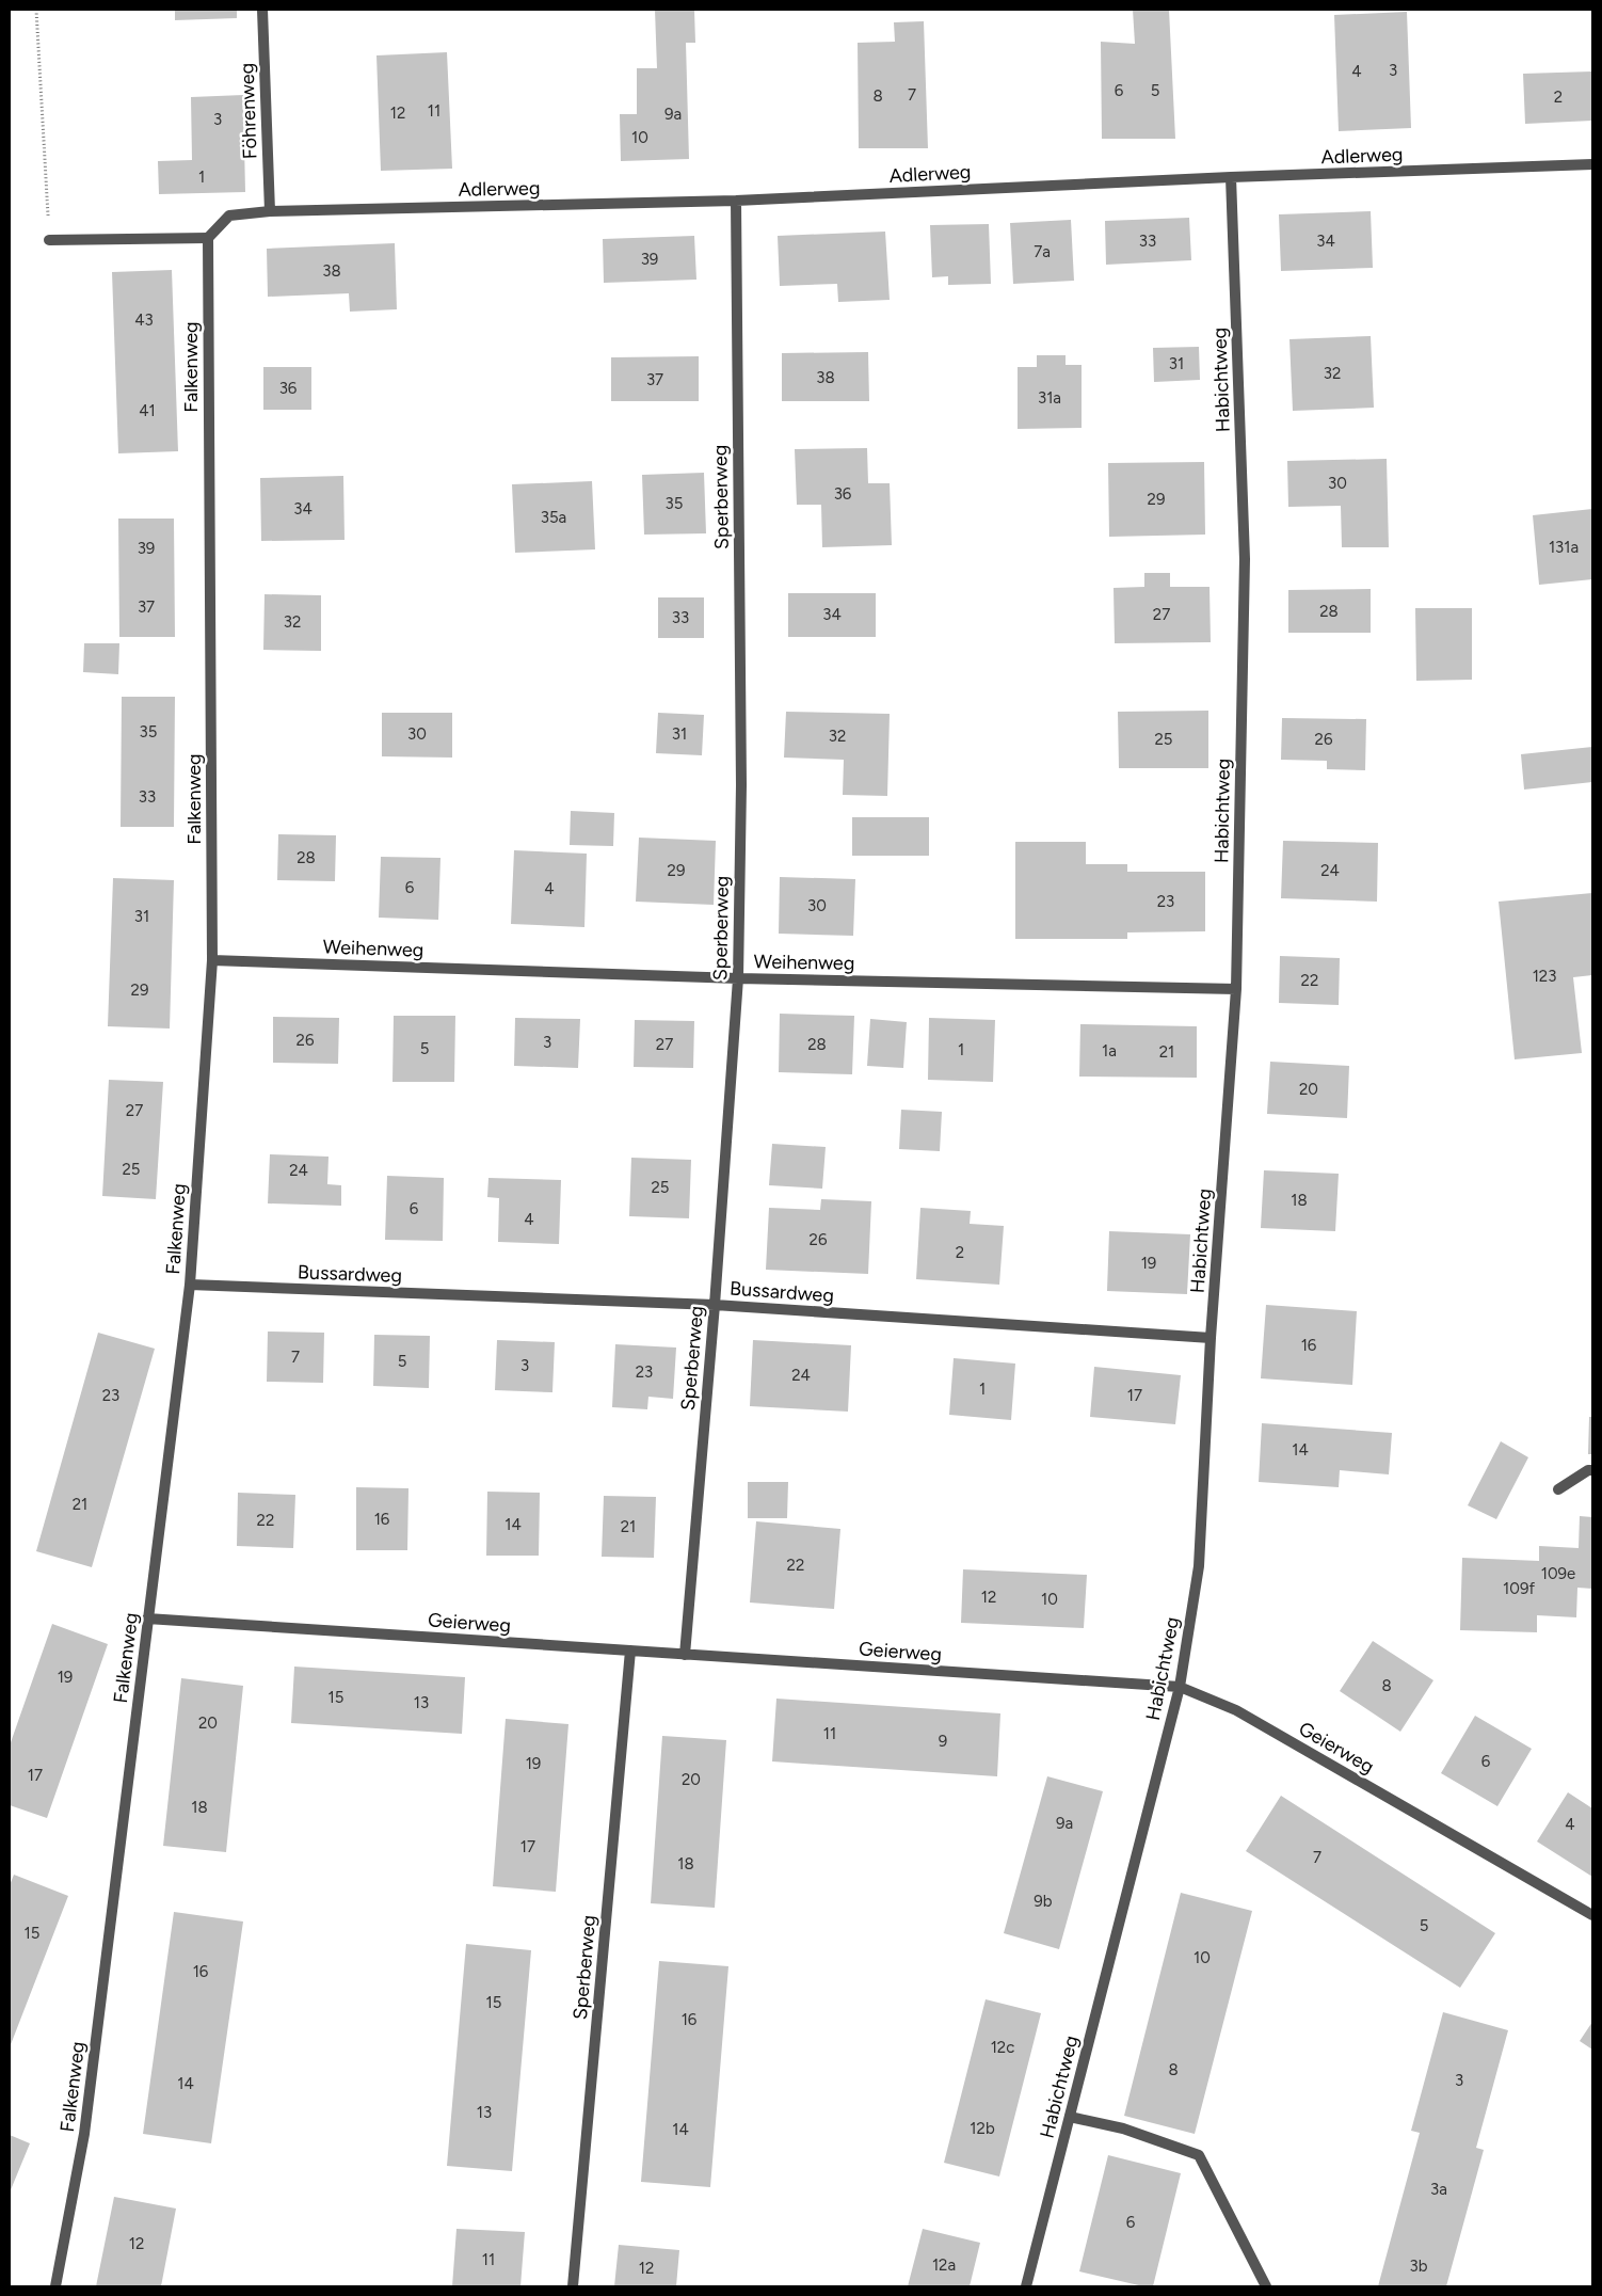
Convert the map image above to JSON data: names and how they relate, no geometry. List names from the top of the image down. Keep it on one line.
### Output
{"streets":{"street":["Föhrenweg","Adlerweg","Falkenweg","Habichtweg","Sperberweg","Weihenweg","Bussardweg","Geierweg"]},"crossings":[["Föhrenweg","Adlerweg"],["Adlerweg","Habichtweg"],["Adlerweg","Sperberweg"],["Falkenweg","Weihenweg"],["Falkenweg","Bussardweg"],["Falkenweg","Geierweg"],["Habichtweg","Weihenweg"],["Habichtweg","Bussardweg"],["Habichtweg","Geierweg"],["Sperberweg","Weihenweg"],["Sperberweg","Bussardweg"],["Sperberweg","Geierweg"]],"house_numbers":["3","4","6","5","7","8","2","11","12","9a","3","10","1","33","34","7a","39","38","43","31","32","38","37","36","31a","41","30","36","29","35","34","35a","131a","39","37","28","34","27","33","32","35","30","31","32","25","26","33","28","29","24","6","4","23","30","31","123","22","29","26","3","27","28","5","1","1a","21","20","27","25","24","25","18","6","4","26","2","19","16","7","5","3","23","24","1","23","17","14","21","16","22","14","21","22","109e","109f","12","10","19","8","15","13","20","11","9","6","19","17","20","18","9a","4","17","7","18","9b","5","15","10","16","15","16","12c","8","3","14","13","12b","14","3a","6","12","11","12a","3b","12"]}
